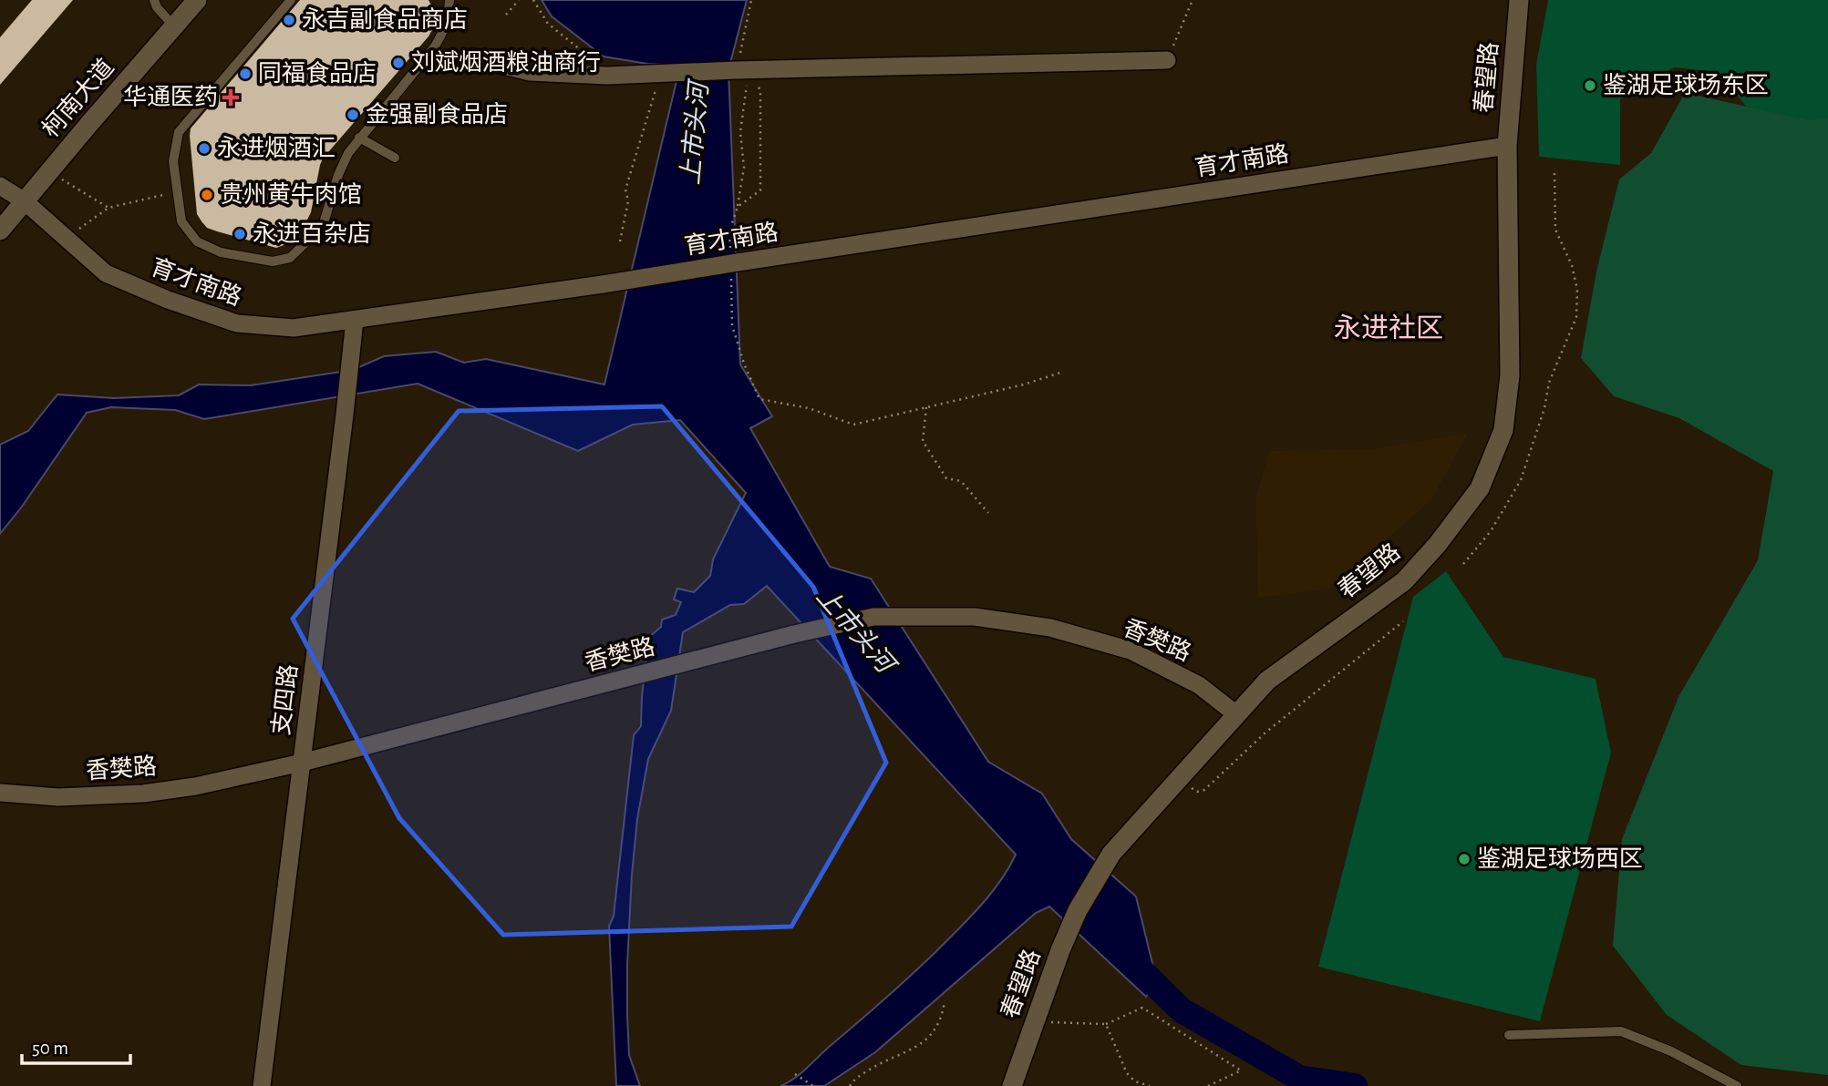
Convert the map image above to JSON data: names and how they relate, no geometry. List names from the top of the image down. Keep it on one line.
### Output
{"streets":{"street":["春望路","柯南大道","育才南路","香樊路","支四路"]},"crossings":[["春望路","育才南路"],["春望路","香樊路"],["柯南大道","育才南路"],["育才南路","支四路"],["香樊路","支四路"]],"districts":["永进社区"],"water":["上市头河"],"places":{"other":["永吉副食品商店","刘斌烟酒粮油商行","同福食品店","鉴湖足球场东区","金强副食品店","永进烟酒汇","贵州黄牛肉馆","永进百杂店","鉴湖足球场西区"],"health":["华通医药"]},"scale_bar":"50 m"}
